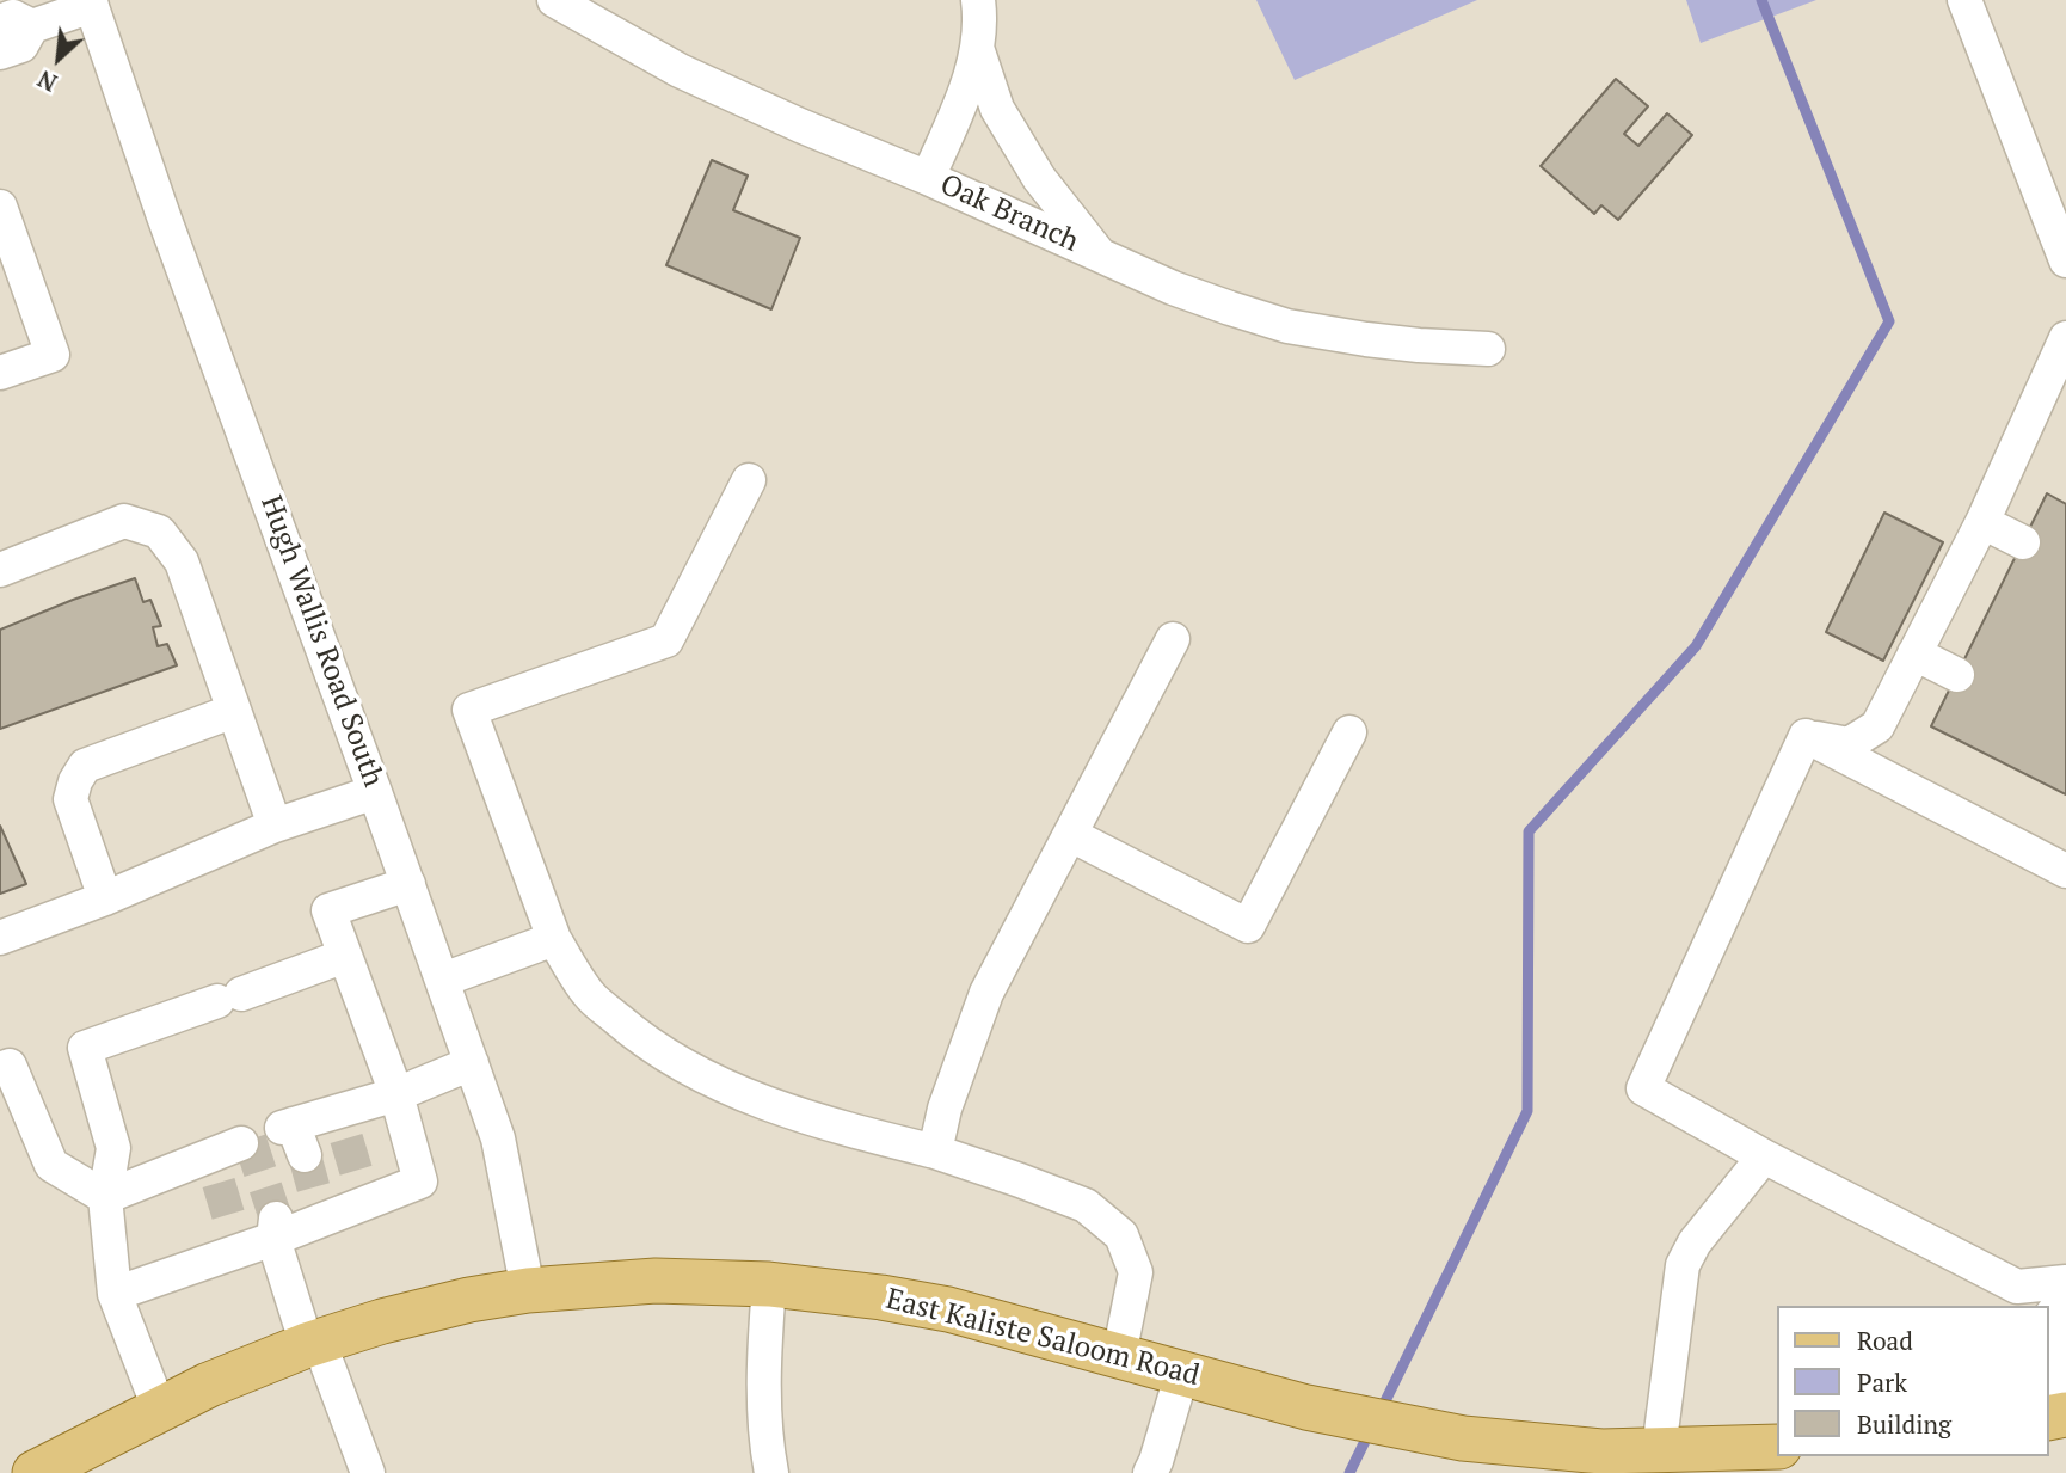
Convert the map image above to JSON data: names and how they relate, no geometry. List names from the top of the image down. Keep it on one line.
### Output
{"streets":{"main road":["East Kaliste Saloom Road"],"street":["Oak Branch","Hugh Wallis Road South"]},"crossings":[["Hugh Wallis Road South","East Kaliste Saloom Road"]],"legend":["Road","Park","Building"],"north":"bottom left"}
